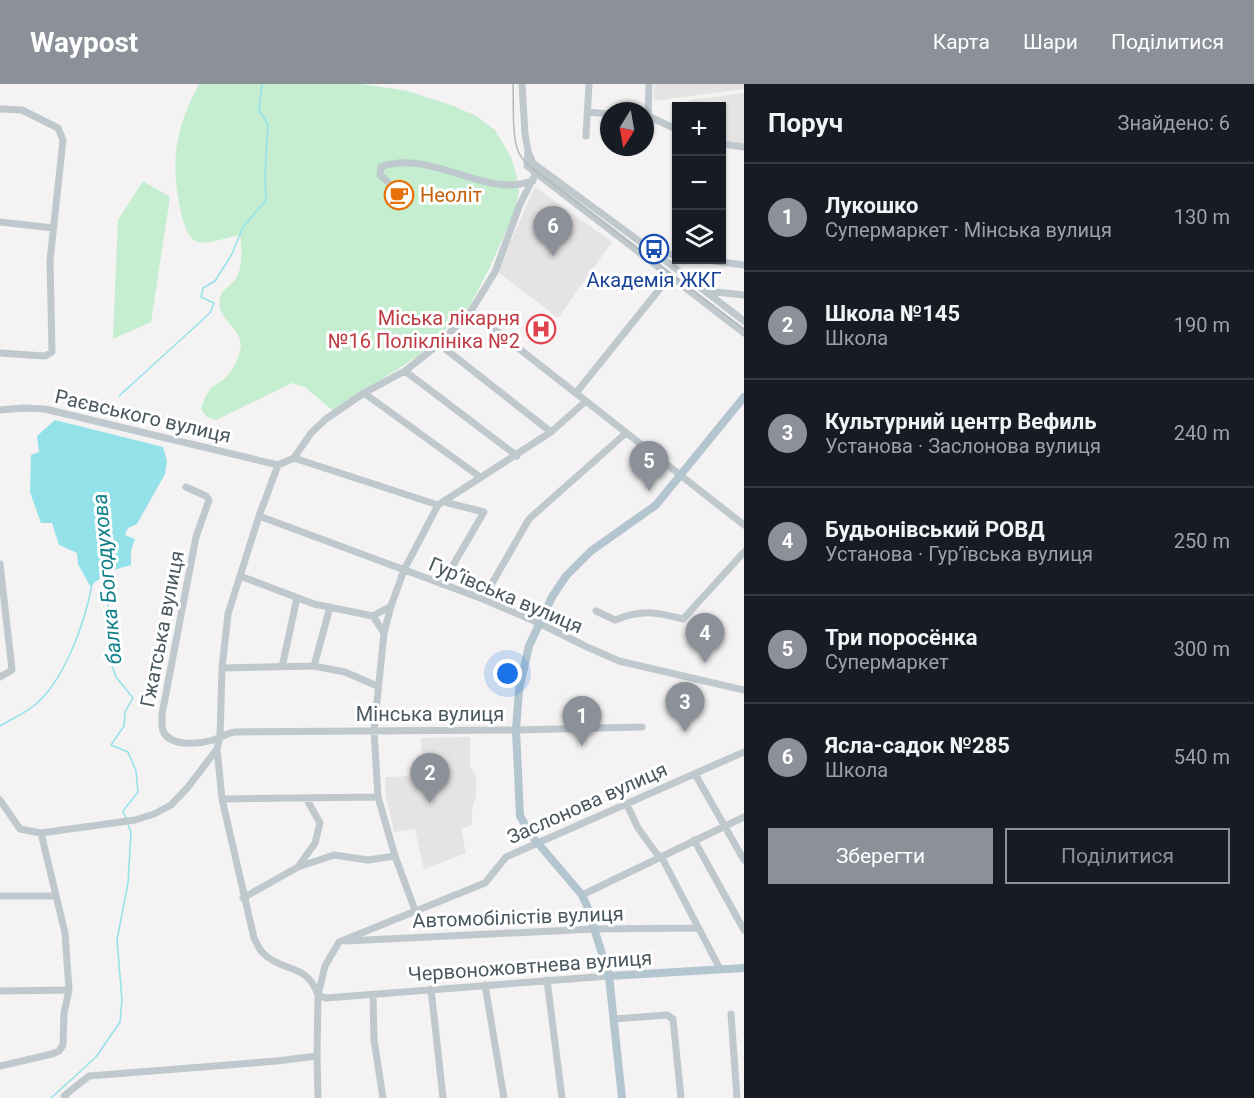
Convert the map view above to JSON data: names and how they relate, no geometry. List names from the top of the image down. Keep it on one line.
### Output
{"streets":{"main road":["Червоножовтнева вулиця"],"street":["Раєвського вулиця","Гур’ївська вулиця","Гжатська вулиця","Мінська вулиця","Заслонова вулиця","Автомобілістів вулиця"]},"crossings":[["Гжатська вулиця","Мінська вулиця"],["Заслонова вулиця","Автомобілістів вулиця"]],"water":["балка Богодухова"],"places":{"cafe":["Неоліт"],"bus stop":["Академія ЖКГ"],"hospital":["Міська лікарня №16 Поліклініка №2"]},"north":"bottom","page":{"header":"Waypost","nav":["Карта","Шари","Поділитися"],"heading":["Поруч","Знайдено: 6"],"map_buttons":["+","−"],"list":[{"mark":"1","name":"Лукошко","note":"Супермаркет · Мінська вулиця","value":"130 m"},{"mark":"2","name":"Школа №145","note":"Школа","value":"190 m"},{"mark":"3","name":"Культурний центр Вефиль","note":"Установа · Заслонова вулиця","value":"240 m"},{"mark":"4","name":"Будьонівський РОВД","note":"Установа · Гур’ївська вулиця","value":"250 m"},{"mark":"5","name":"Три поросёнка","note":"Супермаркет","value":"300 m"},{"mark":"6","name":"Ясла-садок №285","note":"Школа","value":"540 m"}],"pins":["6","5","4","3","1","2"],"buttons":["Зберегти","Поділитися"]}}
